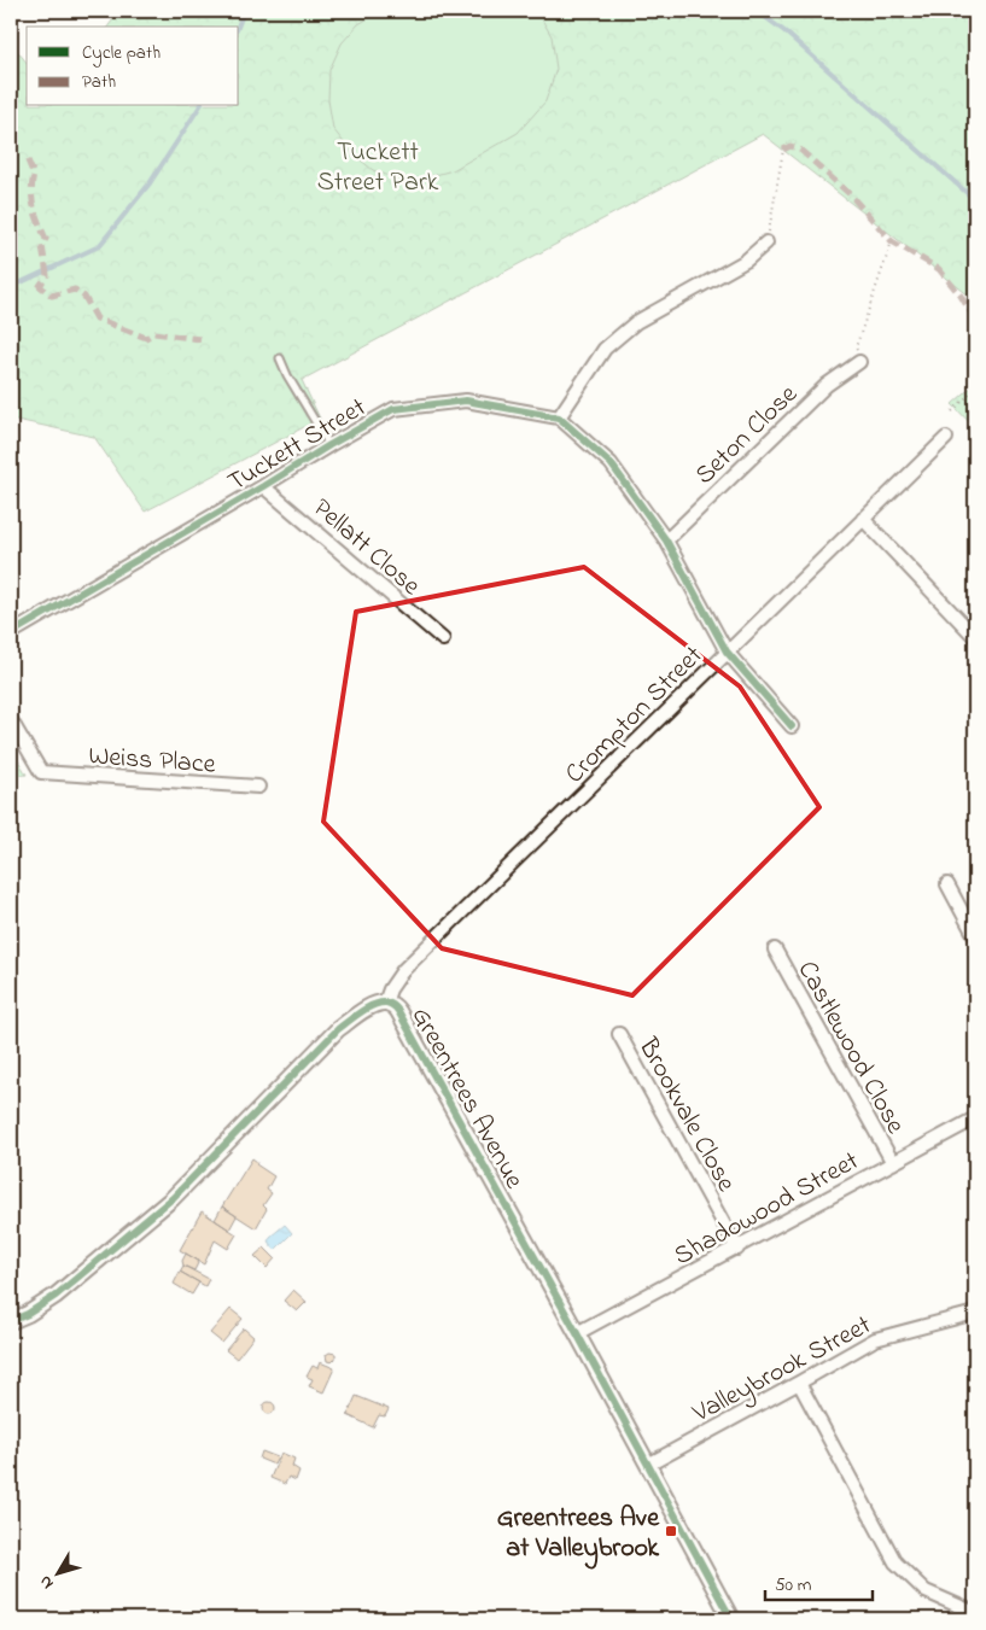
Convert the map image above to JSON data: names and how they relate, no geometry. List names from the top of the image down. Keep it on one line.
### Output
{"streets":{"street":["Seton Close","Tuckett Street","Pellatt Close","Crompton Street","Weiss Place","Castlewood Close","Greentrees Avenue","Brookvale Close","Shadowood Street","Valleybrook Street"]},"crossings":[["Tuckett Street","Pellatt Close"],["Crompton Street","Greentrees Avenue"],["Castlewood Close","Shadowood Street"],["Greentrees Avenue","Shadowood Street"],["Greentrees Avenue","Valleybrook Street"],["Brookvale Close","Shadowood Street"]],"parks":["Tuckett Street Park"],"places":{"transit":["Greentrees Ave at Valleybrook"]},"legend":["Cycle path","Path"],"scale_bar":"50 m","north":"bottom left"}
